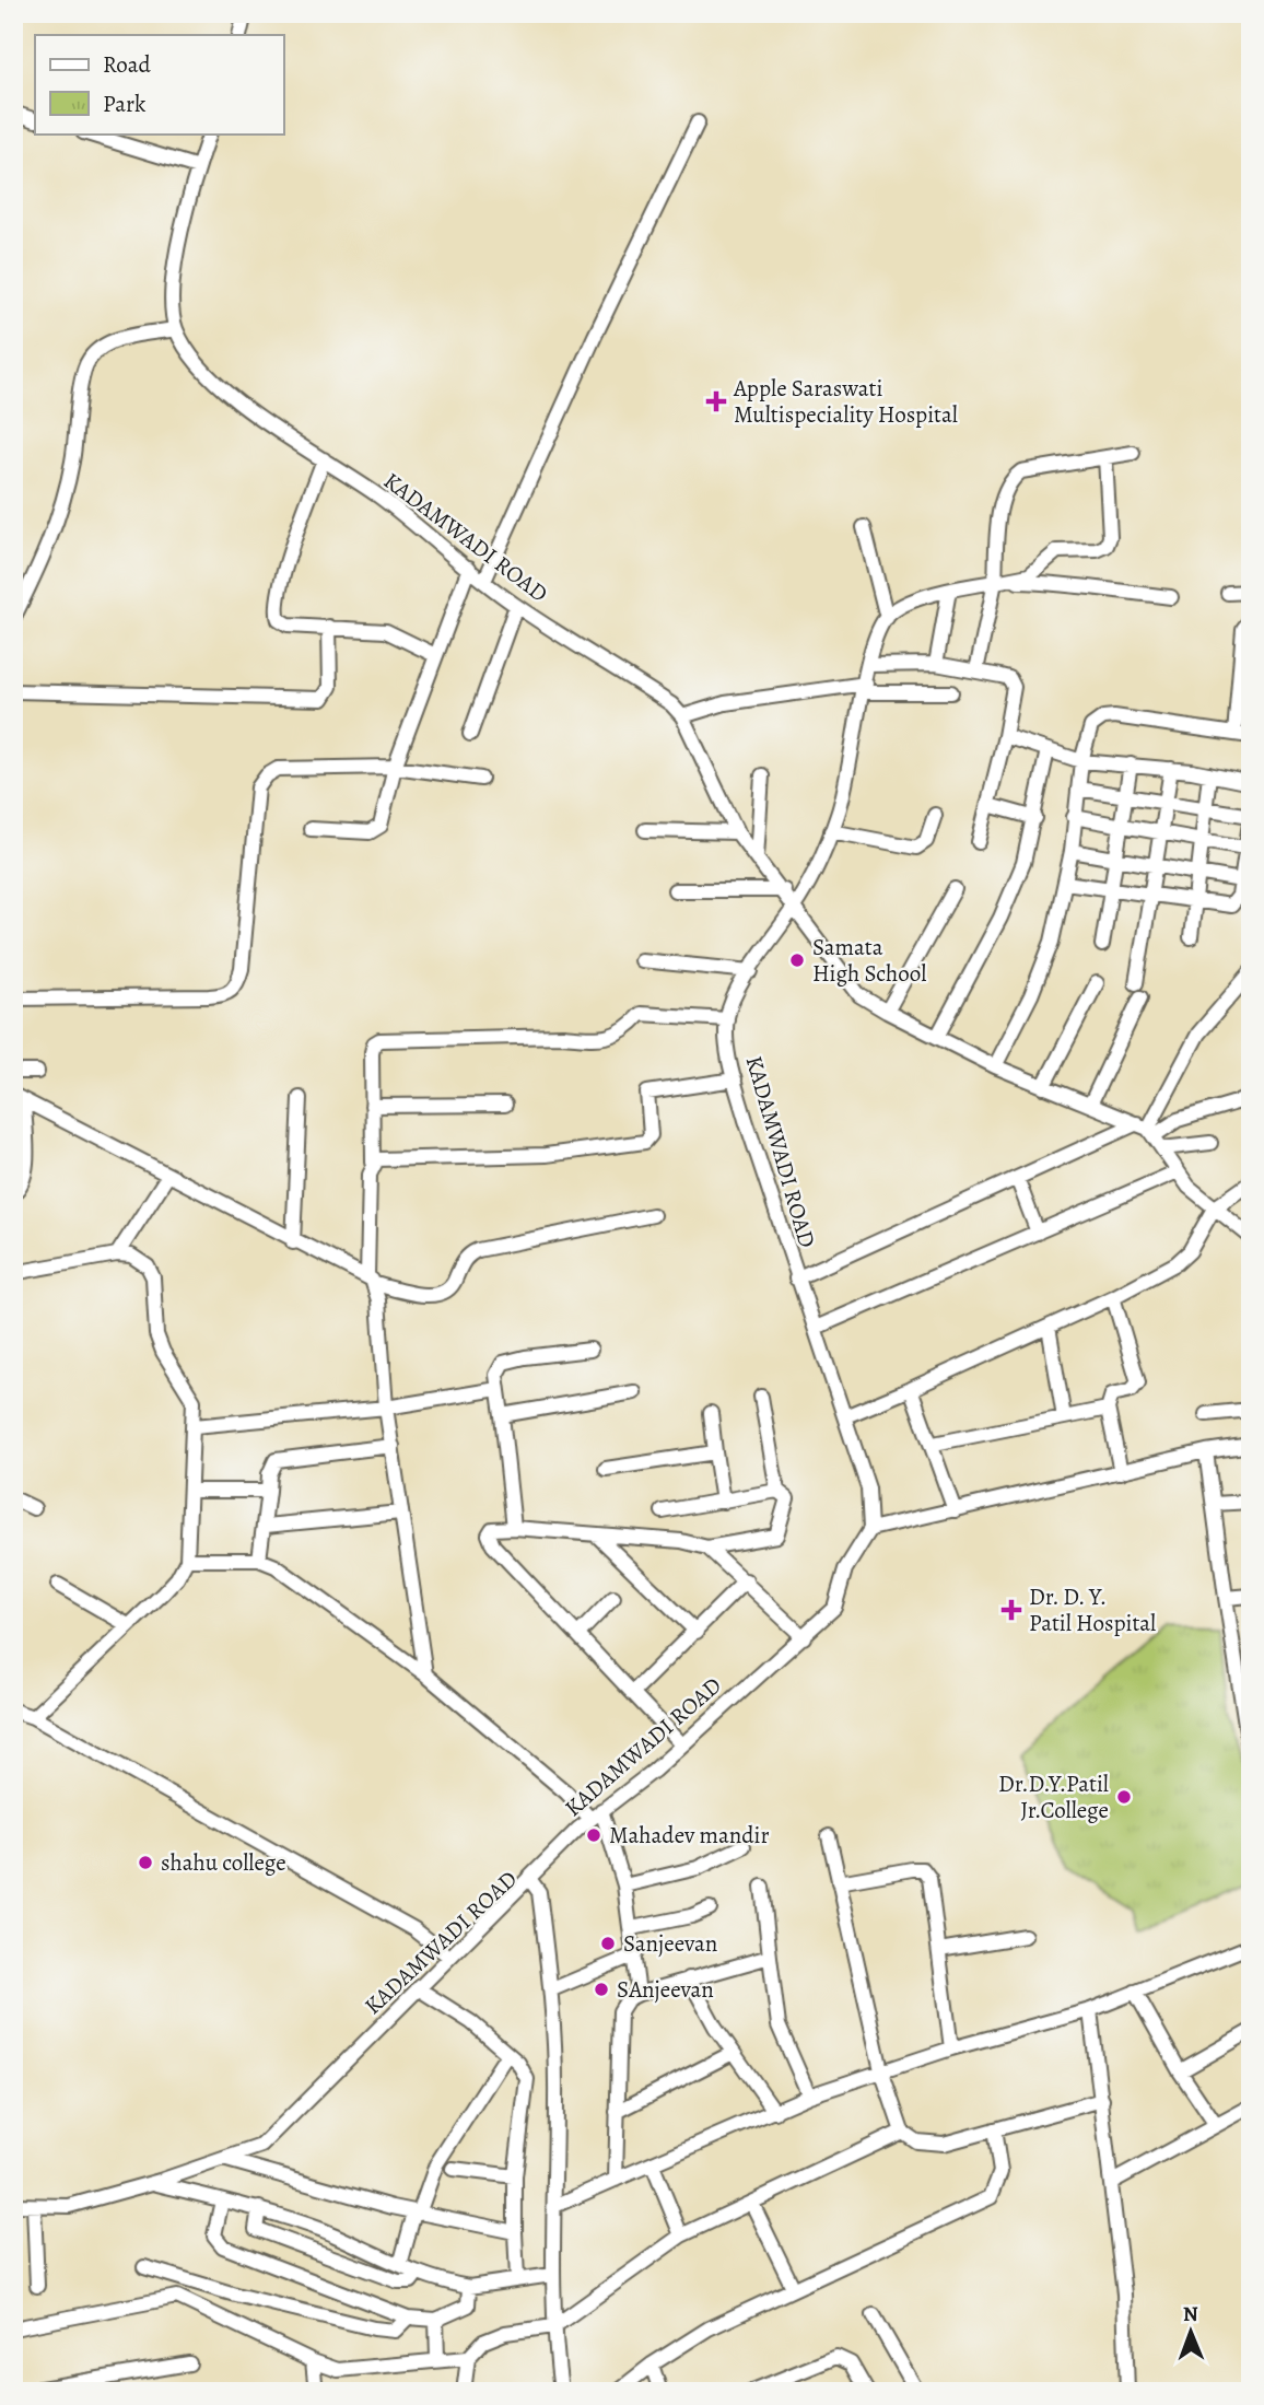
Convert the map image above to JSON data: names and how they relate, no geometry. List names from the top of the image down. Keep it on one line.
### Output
{"streets":{"street":["KADAMWADI ROAD"]},"places":{"health":["Apple Saraswati Multispeciality Hospital","Dr. D. Y. Patil Hospital"],"other":["Samata High School","Dr.D.Y.Patil Jr.College","Mahadev mandir","shahu college","Sanjeevan","SAnjeevan"]},"legend":["Road","Park"],"north":"top"}
